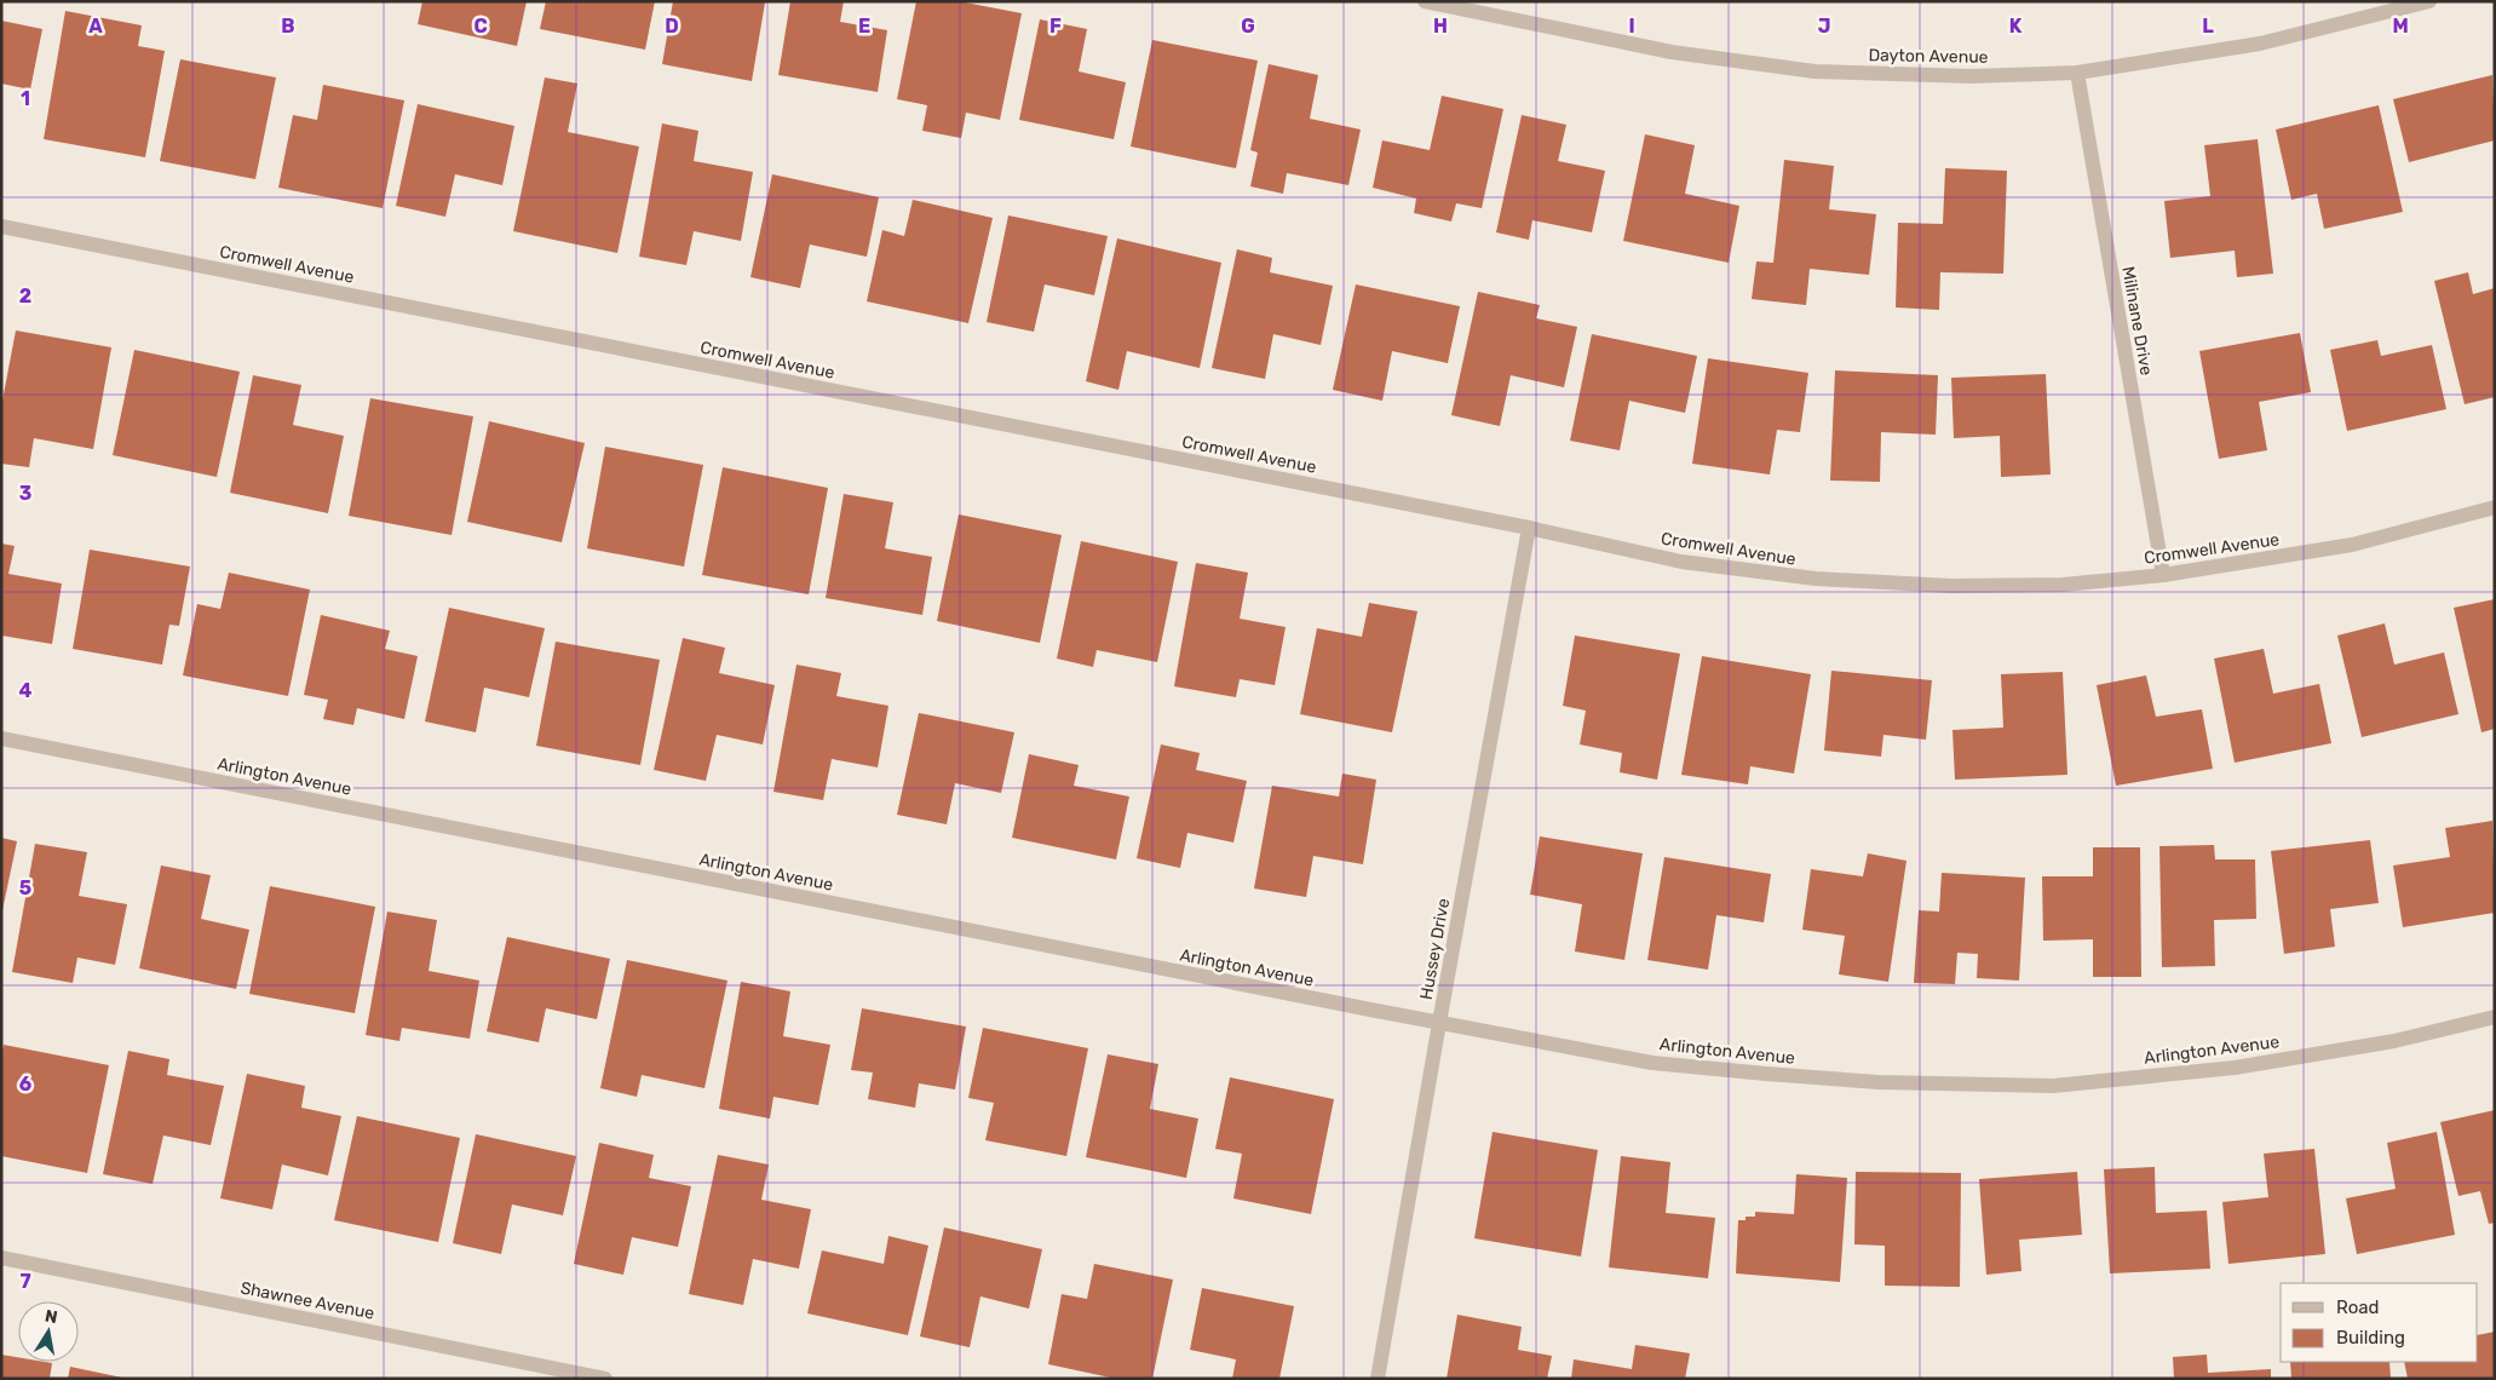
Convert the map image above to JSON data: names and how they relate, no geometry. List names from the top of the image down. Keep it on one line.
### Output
{"streets":{"street":["Dayton Avenue","Cromwell Avenue","Milinane Drive","Arlington Avenue","Hussey Drive","Shawnee Avenue"]},"crossings":[["Dayton Avenue","Milinane Drive"],["Cromwell Avenue","Milinane Drive"],["Cromwell Avenue","Hussey Drive"],["Arlington Avenue","Hussey Drive"]],"legend":["Road","Building"],"north":"top","grid":{"columns":["A","B","C","D","E","F","G","H","I","J","K","L","M"],"rows":["1","2","3","4","5","6","7"]}}
